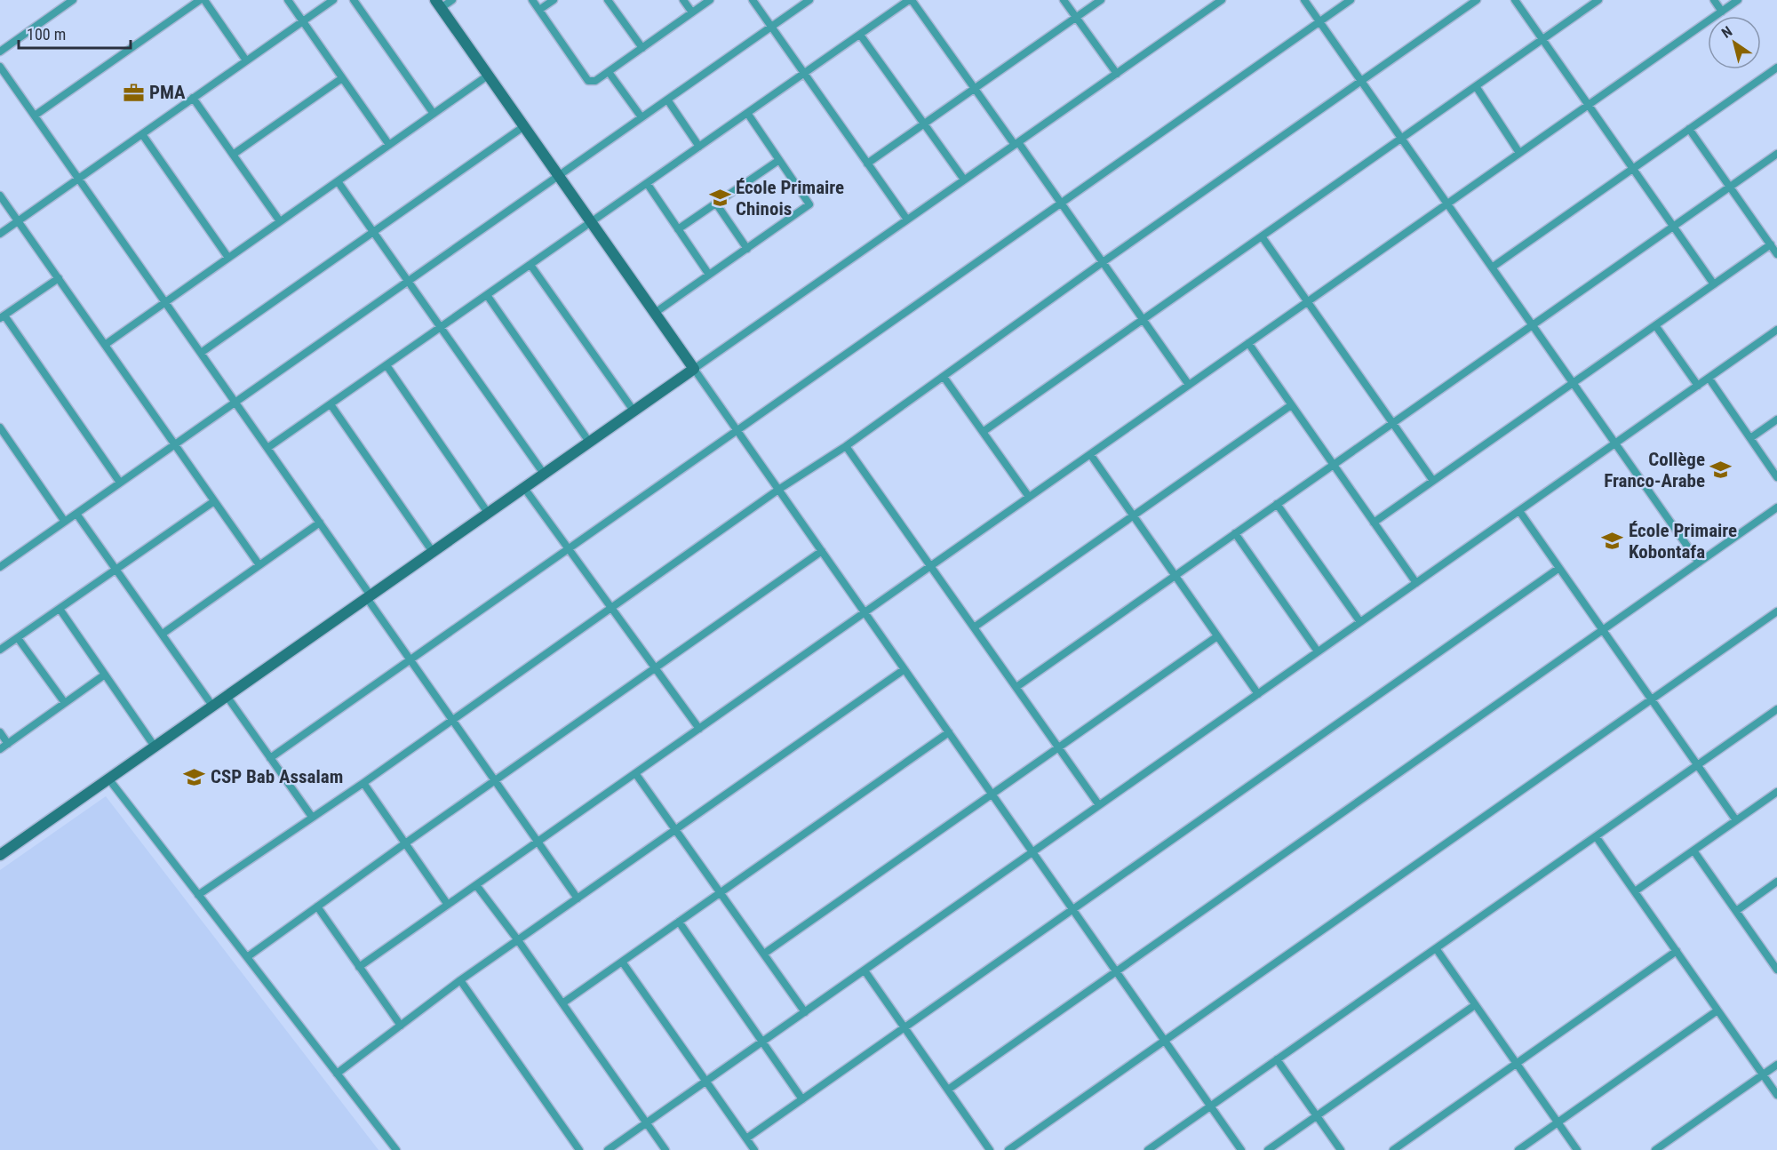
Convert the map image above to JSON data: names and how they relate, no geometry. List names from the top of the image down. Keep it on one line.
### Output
{"places":{"office":["PMA"],"school or university":["École Primaire Chinois","Collège Franco-Arabe","École Primaire Kobontafa","CSP Bab Assalam"]},"scale_bar":"100 m","north":"top left"}
